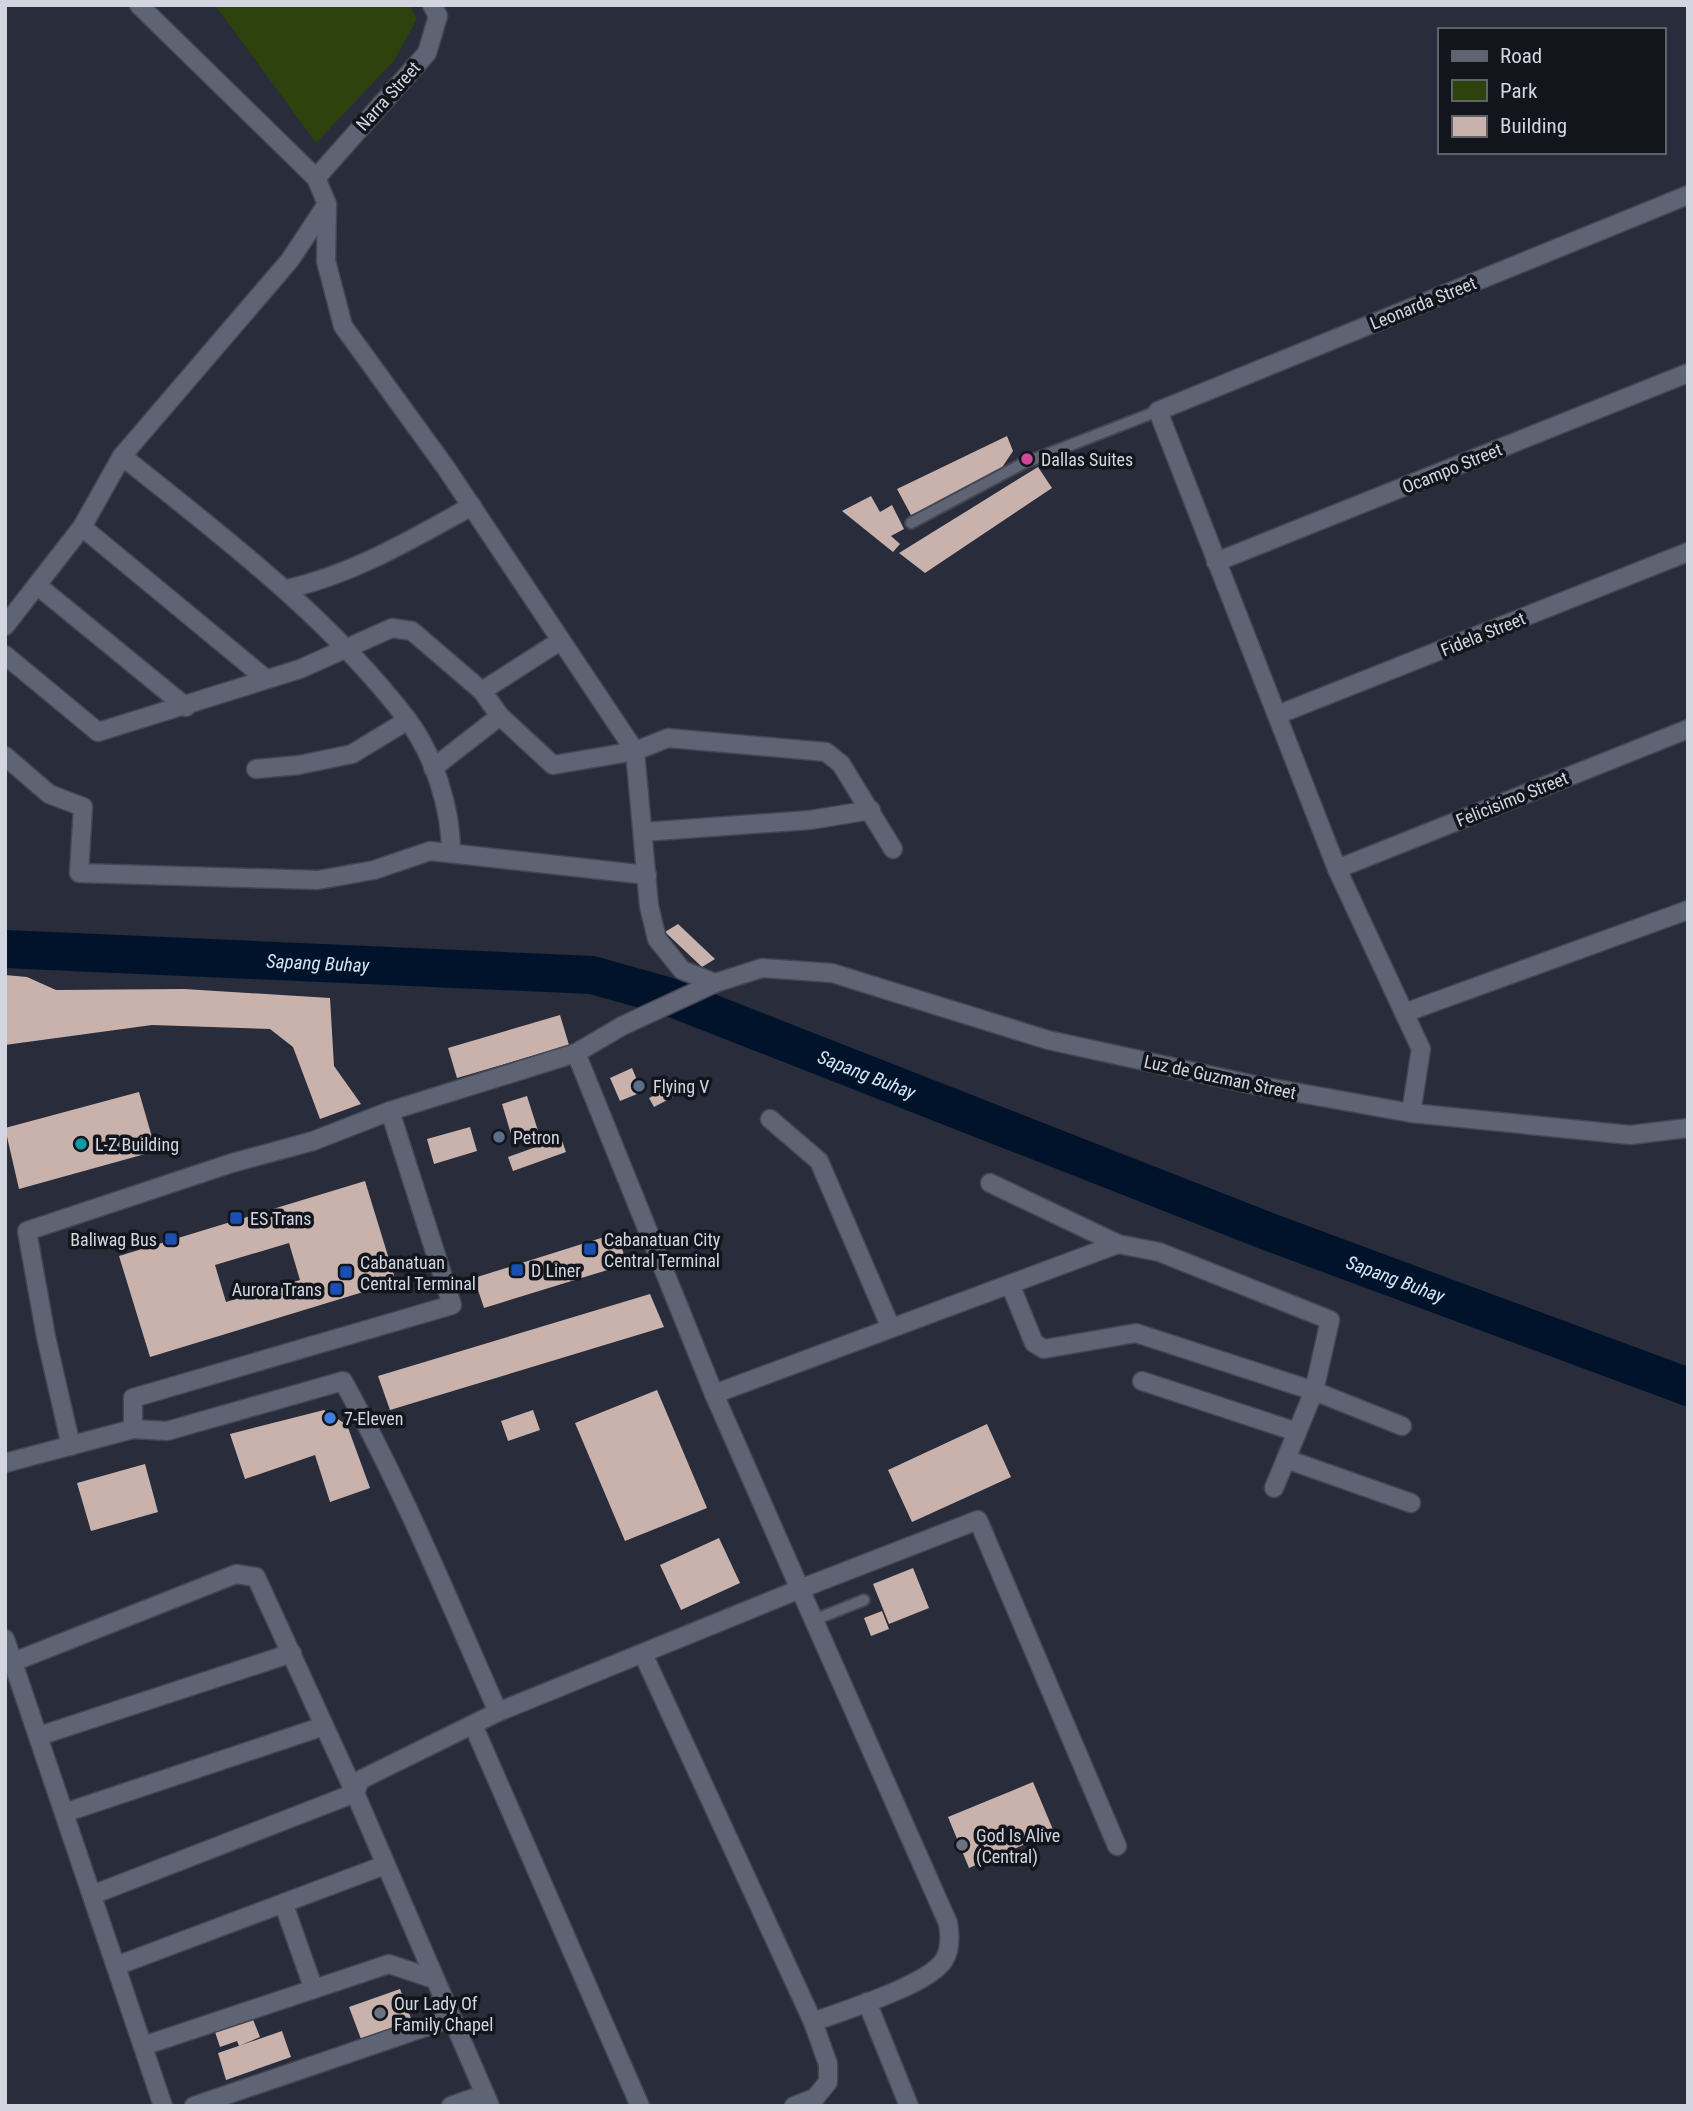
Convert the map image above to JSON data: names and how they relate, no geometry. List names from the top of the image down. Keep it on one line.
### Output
{"streets":{"street":["Narra Street","Leonarda Street","Ocampo Street","Fidela Street","Felicisimo Street","Luz de Guzman Street"]},"water":["Sapang Buhay"],"places":{"other":["Dallas Suites","Flying V","Petron","L-Z Building","7-Eleven","God Is Alive (Central)","Our Lady Of Family Chapel"],"transit":["ES Trans","Baliwag Bus","Cabanatuan City Central Terminal","D Liner","Cabanatuan Central Terminal","Aurora Trans"]},"legend":["Road","Park","Building"]}
